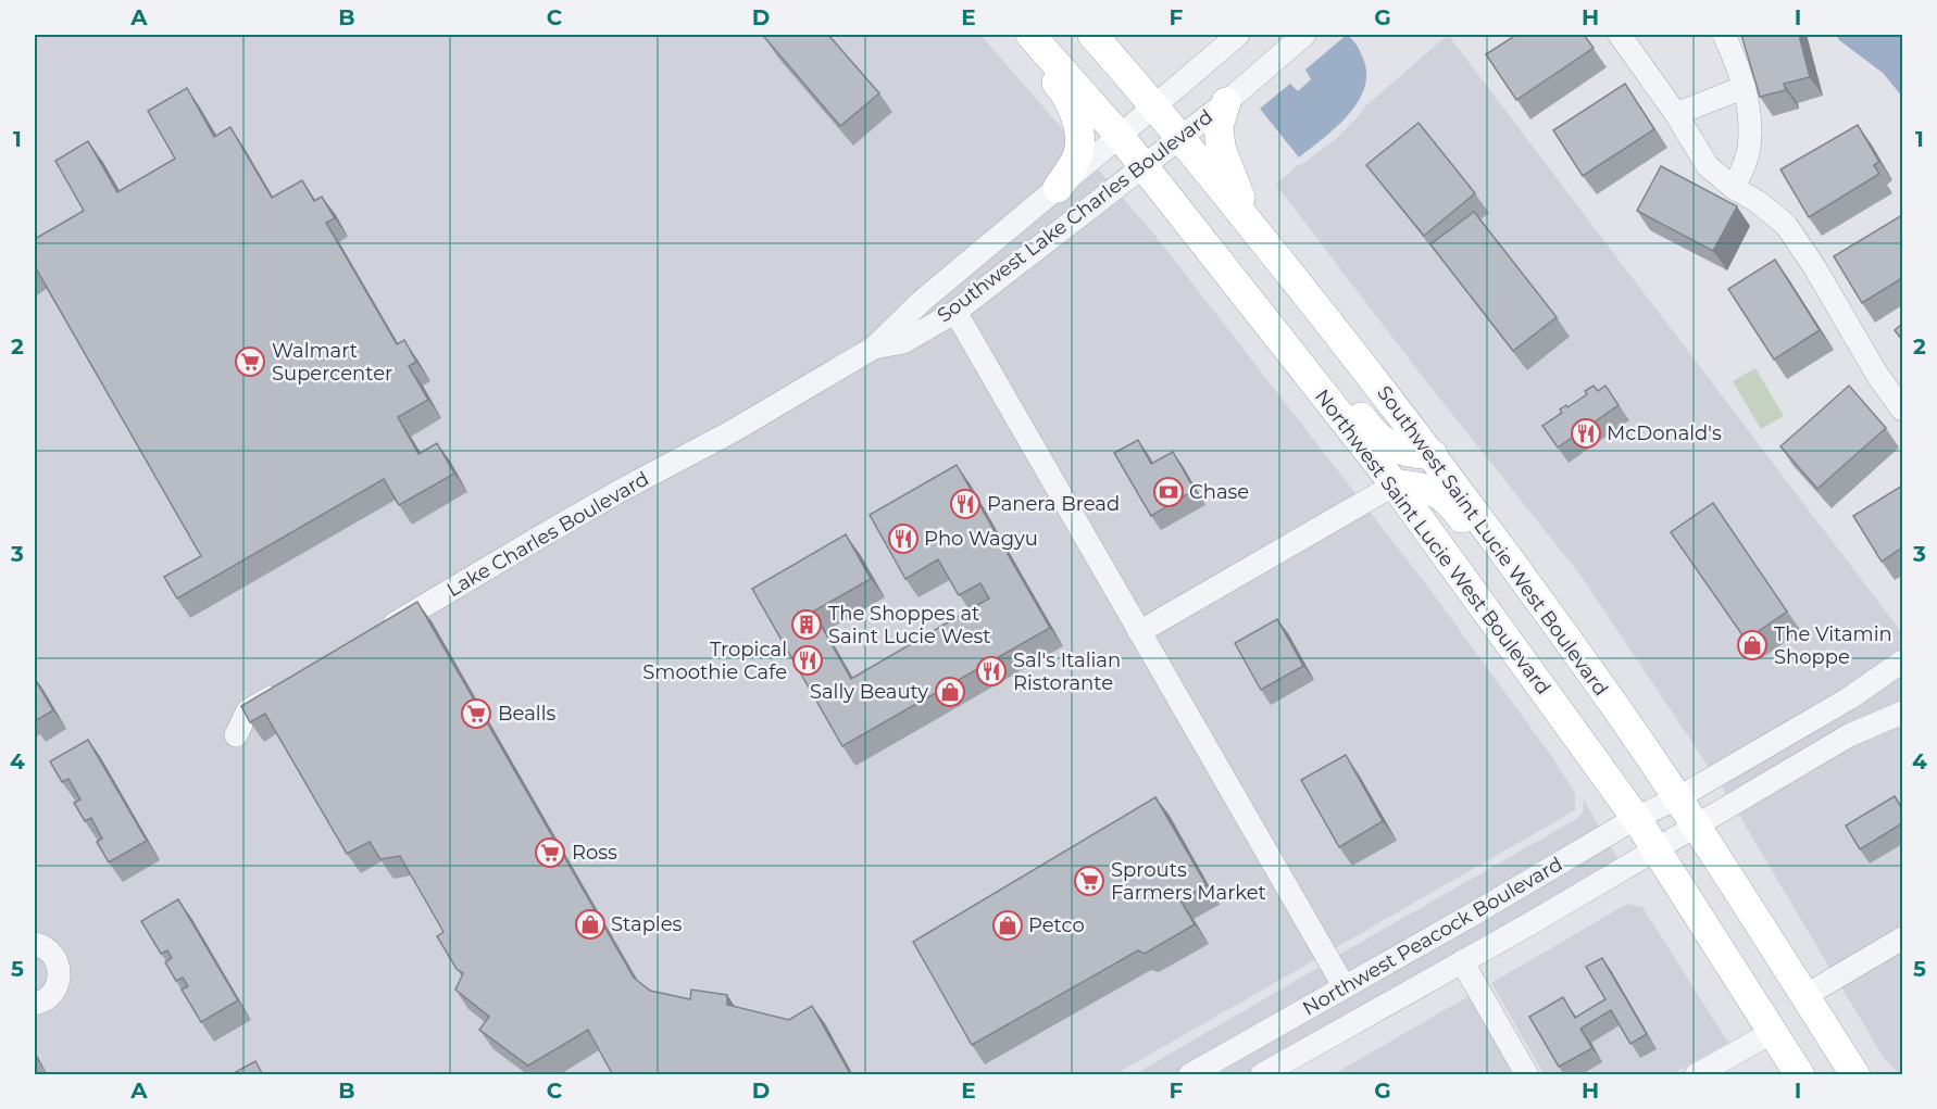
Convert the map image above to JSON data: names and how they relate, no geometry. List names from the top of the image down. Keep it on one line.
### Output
{"streets":{"main road":["Southwest Saint Lucie West Boulevard","Northwest Saint Lucie West Boulevard"],"street":["Southwest Lake Charles Boulevard","Lake Charles Boulevard","Northwest Peacock Boulevard"]},"crossings":[["Southwest Lake Charles Boulevard","Lake Charles Boulevard"],["Southwest Lake Charles Boulevard","Southwest Saint Lucie West Boulevard"],["Southwest Lake Charles Boulevard","Northwest Saint Lucie West Boulevard"],["Southwest Saint Lucie West Boulevard","Northwest Peacock Boulevard"],["Northwest Saint Lucie West Boulevard","Northwest Peacock Boulevard"]],"places":{"supermarket":["Walmart Supercenter","Bealls","Ross","Sprouts Farmers Market"],"restaurant":["McDonald's","Panera Bread","Pho Wagyu","Tropical Smoothie Cafe","Sal's Italian Ristorante"],"bank":["Chase"],"building":["The Shoppes at Saint Lucie West"],"shop":["The Vitamin Shoppe","Sally Beauty","Staples","Petco"]},"grid":{"columns":["A","B","C","D","E","F","G","H","I"],"rows":["1","2","3","4","5"]}}
